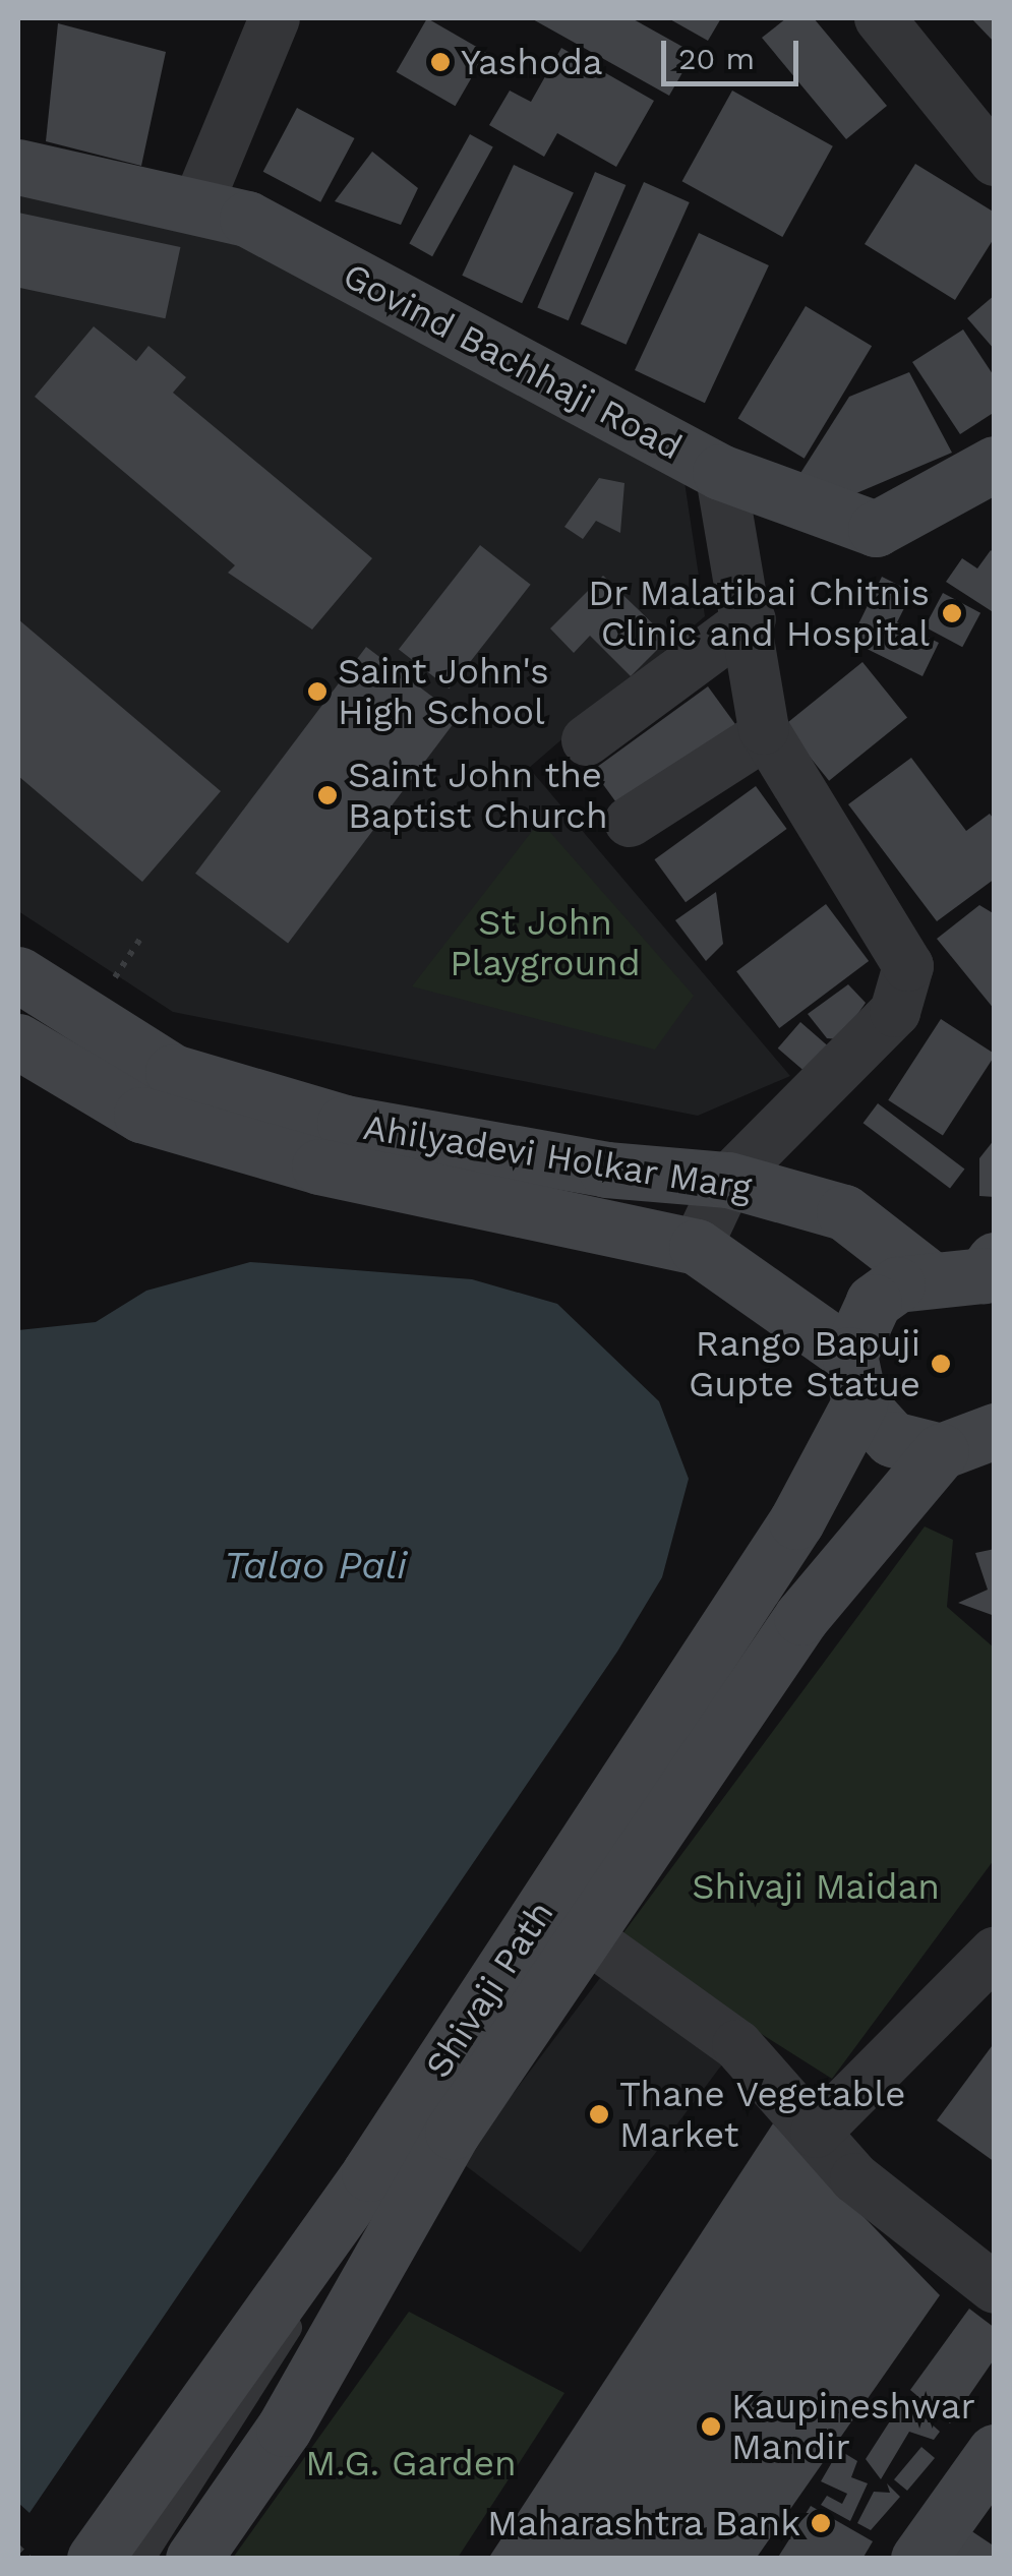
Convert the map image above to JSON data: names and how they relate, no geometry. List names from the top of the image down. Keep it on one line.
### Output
{"streets":{"main road":["Govind Bachhaji Road","Ahilyadevi Holkar Marg","Shivaji Path"]},"crossings":[["Ahilyadevi Holkar Marg","Shivaji Path"]],"water":["Talao Pali"],"parks":["St John Playground","Shivaji Maidan","M.G. Garden"],"places":["Yashoda","Dr Malatibai Chitnis Clinic and Hospital","Saint John's High School","Saint John the Baptist Church","Rango Bapuji Gupte Statue","Thane Vegetable Market","Kaupineshwar Mandir","Maharashtra Bank"],"scale_bar":"20 m"}
